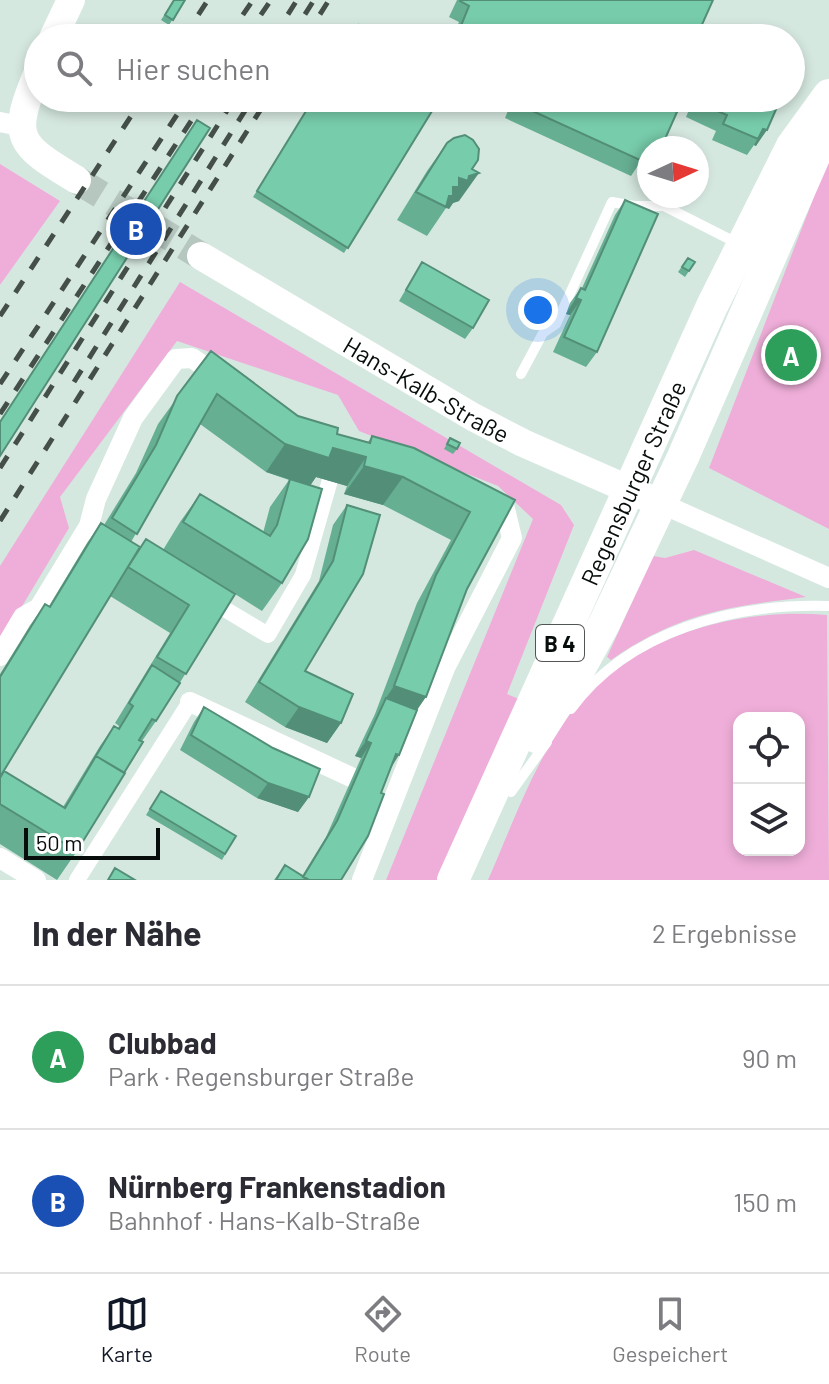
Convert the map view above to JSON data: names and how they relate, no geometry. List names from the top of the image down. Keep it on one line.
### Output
{"streets":{"main road":["Hans-Kalb-Straße","Regensburger Straße","B 4"]},"crossings":[["Hans-Kalb-Straße","Regensburger Straße"],["Regensburger Straße","B 4"]],"scale_bar":"50 m","north":"right","page":{"search":"Hier suchen","pins":["B","A"],"scale":"50 m","heading":["In der Nähe","2 Ergebnisse"],"list":[{"mark":"A","name":"Clubbad","note":"Park · Regensburger Straße","value":"90 m"},{"mark":"B","name":"Nürnberg Frankenstadion","note":"Bahnhof · Hans-Kalb-Straße","value":"150 m"}],"nav":["Karte","Route","Gespeichert"]}}
